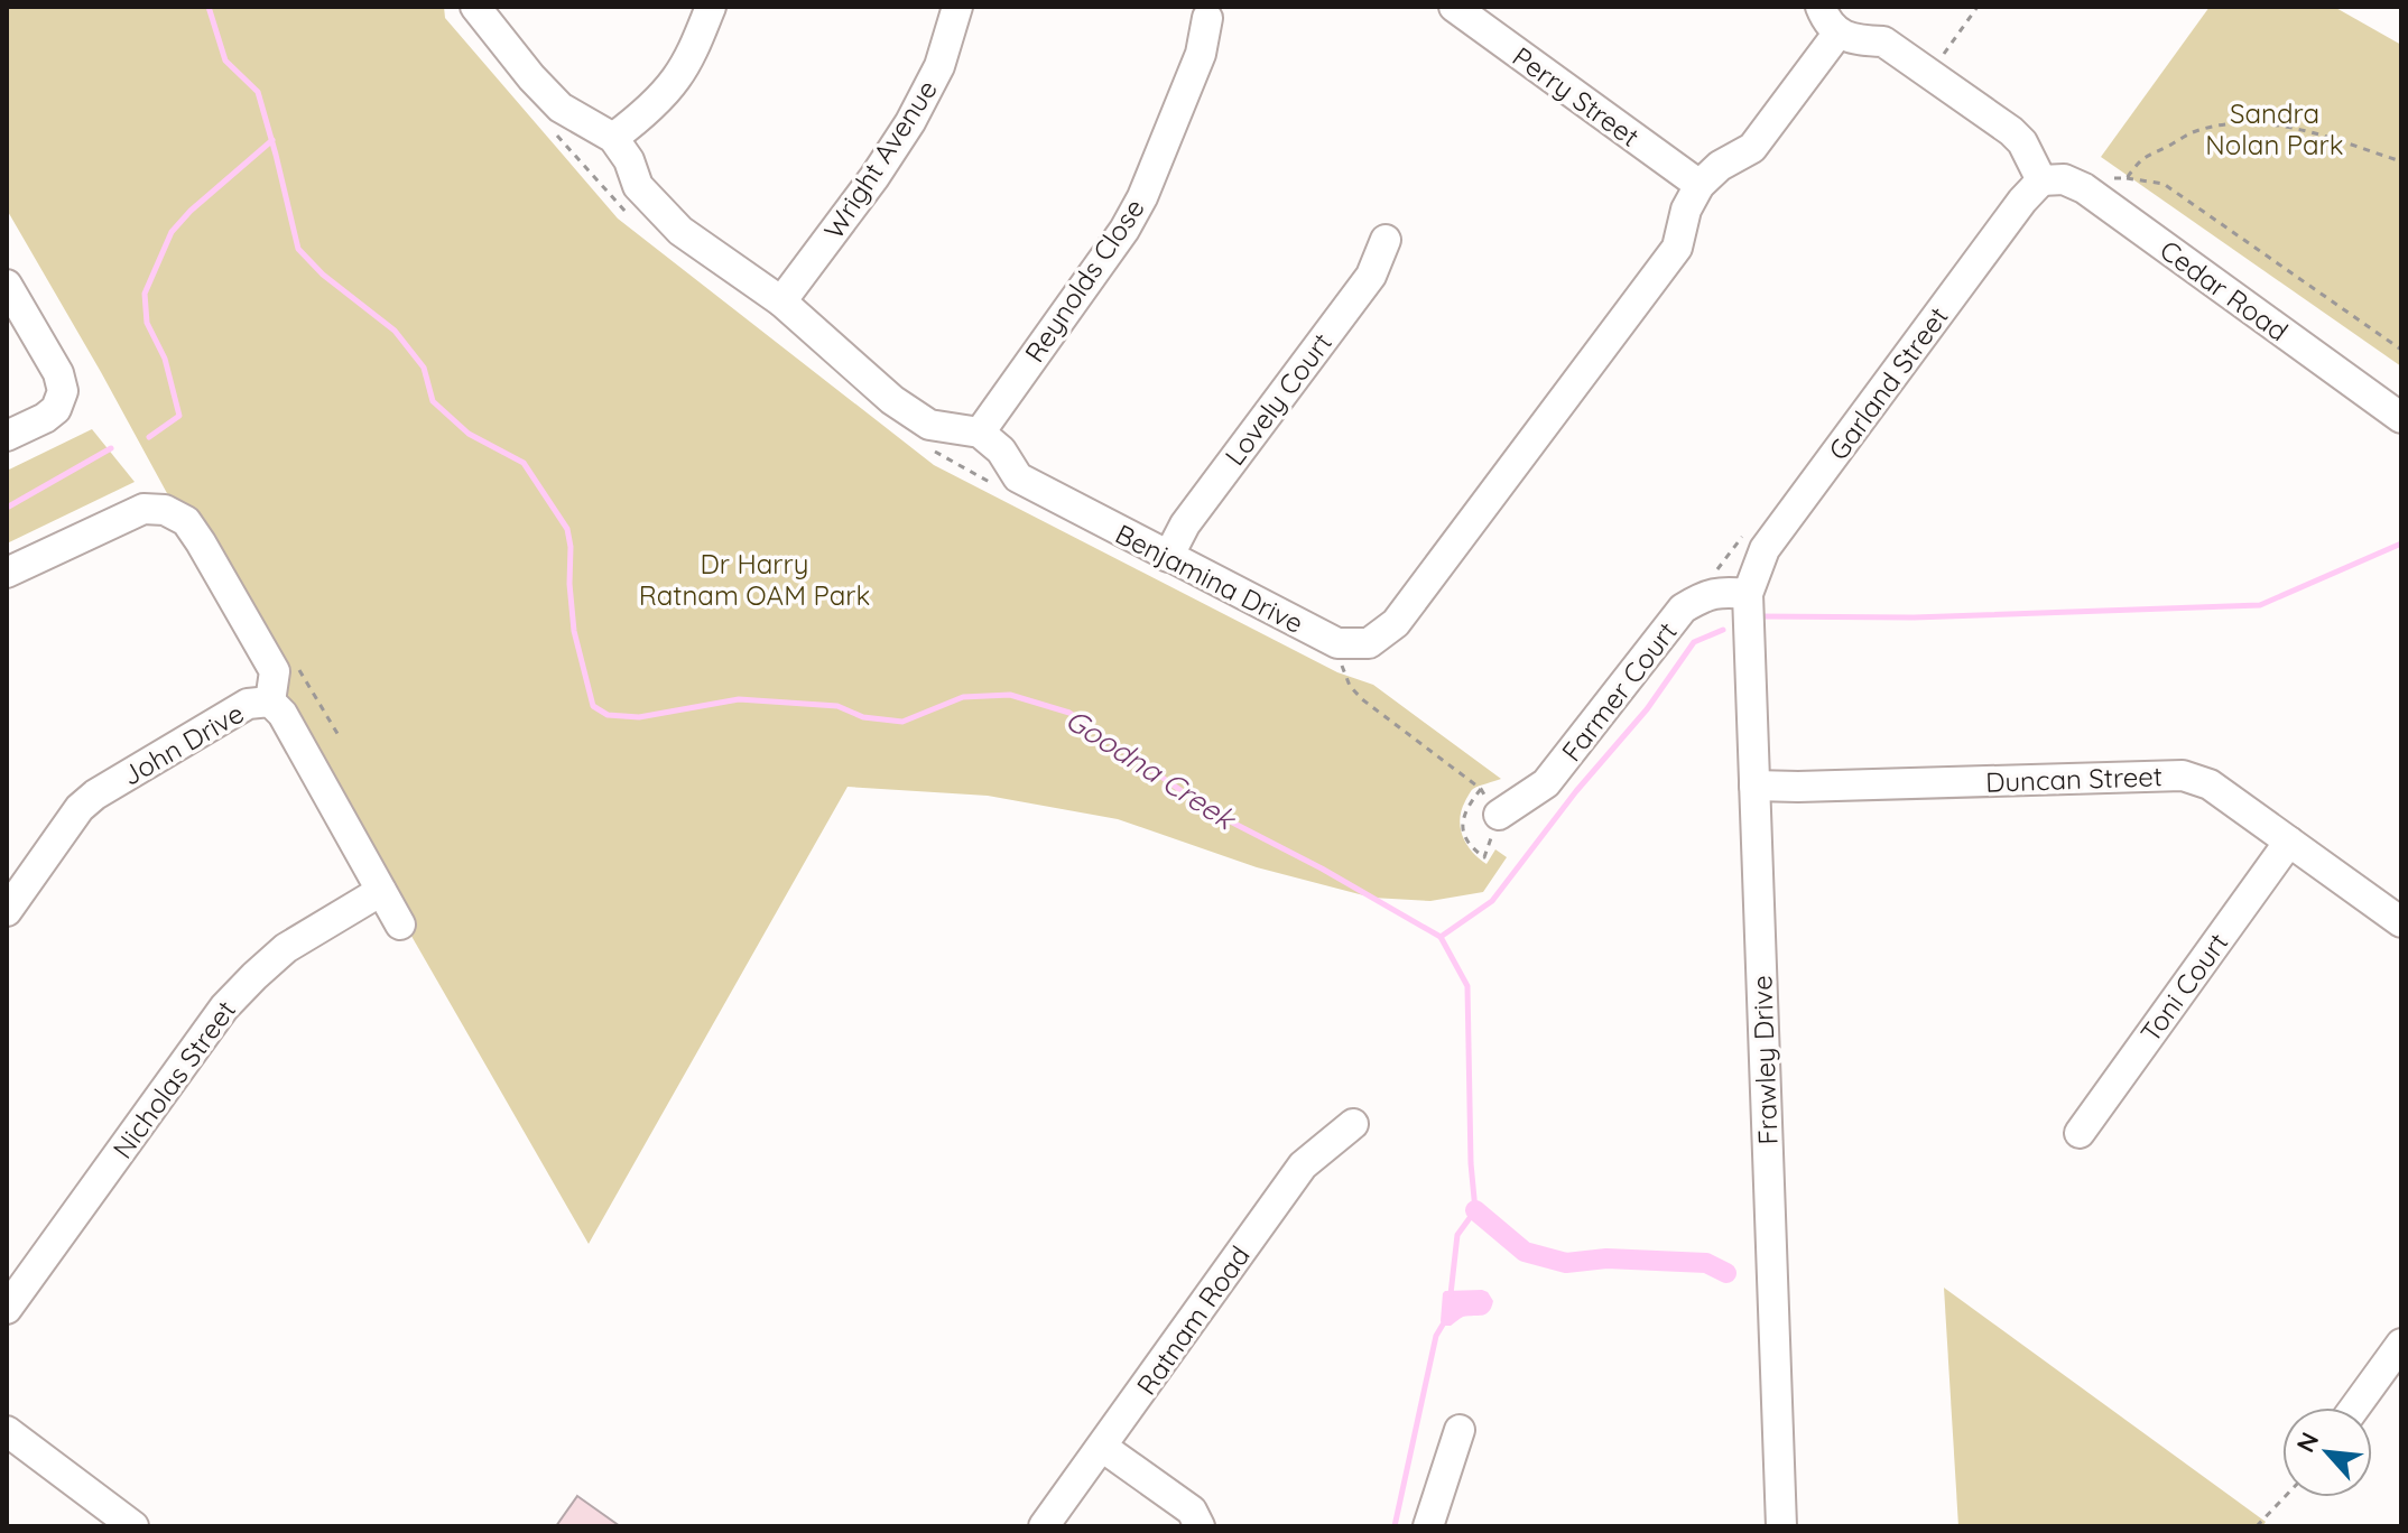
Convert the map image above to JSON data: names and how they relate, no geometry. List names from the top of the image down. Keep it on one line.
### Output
{"streets":{"street":["Perry Street","Wright Avenue","Reynolds Close","Cedar Road","Garland Street","Lovely Court","Benjamina Drive","Farmer Court","John Drive","Duncan Street","Toni Court","Frawley Drive","Nicholas Street","Ratnam Road"]},"crossings":[["Reynolds Close","Benjamina Drive"],["Cedar Road","Garland Street"],["Garland Street","Frawley Drive"],["Lovely Court","Benjamina Drive"],["John Drive","Nicholas Street"],["Duncan Street","Toni Court"],["Duncan Street","Frawley Drive"]],"water":["Goodna Creek"],"parks":["Sandra Nolan Park","Dr Harry Ratnam OAM Park"],"north":"top left"}
